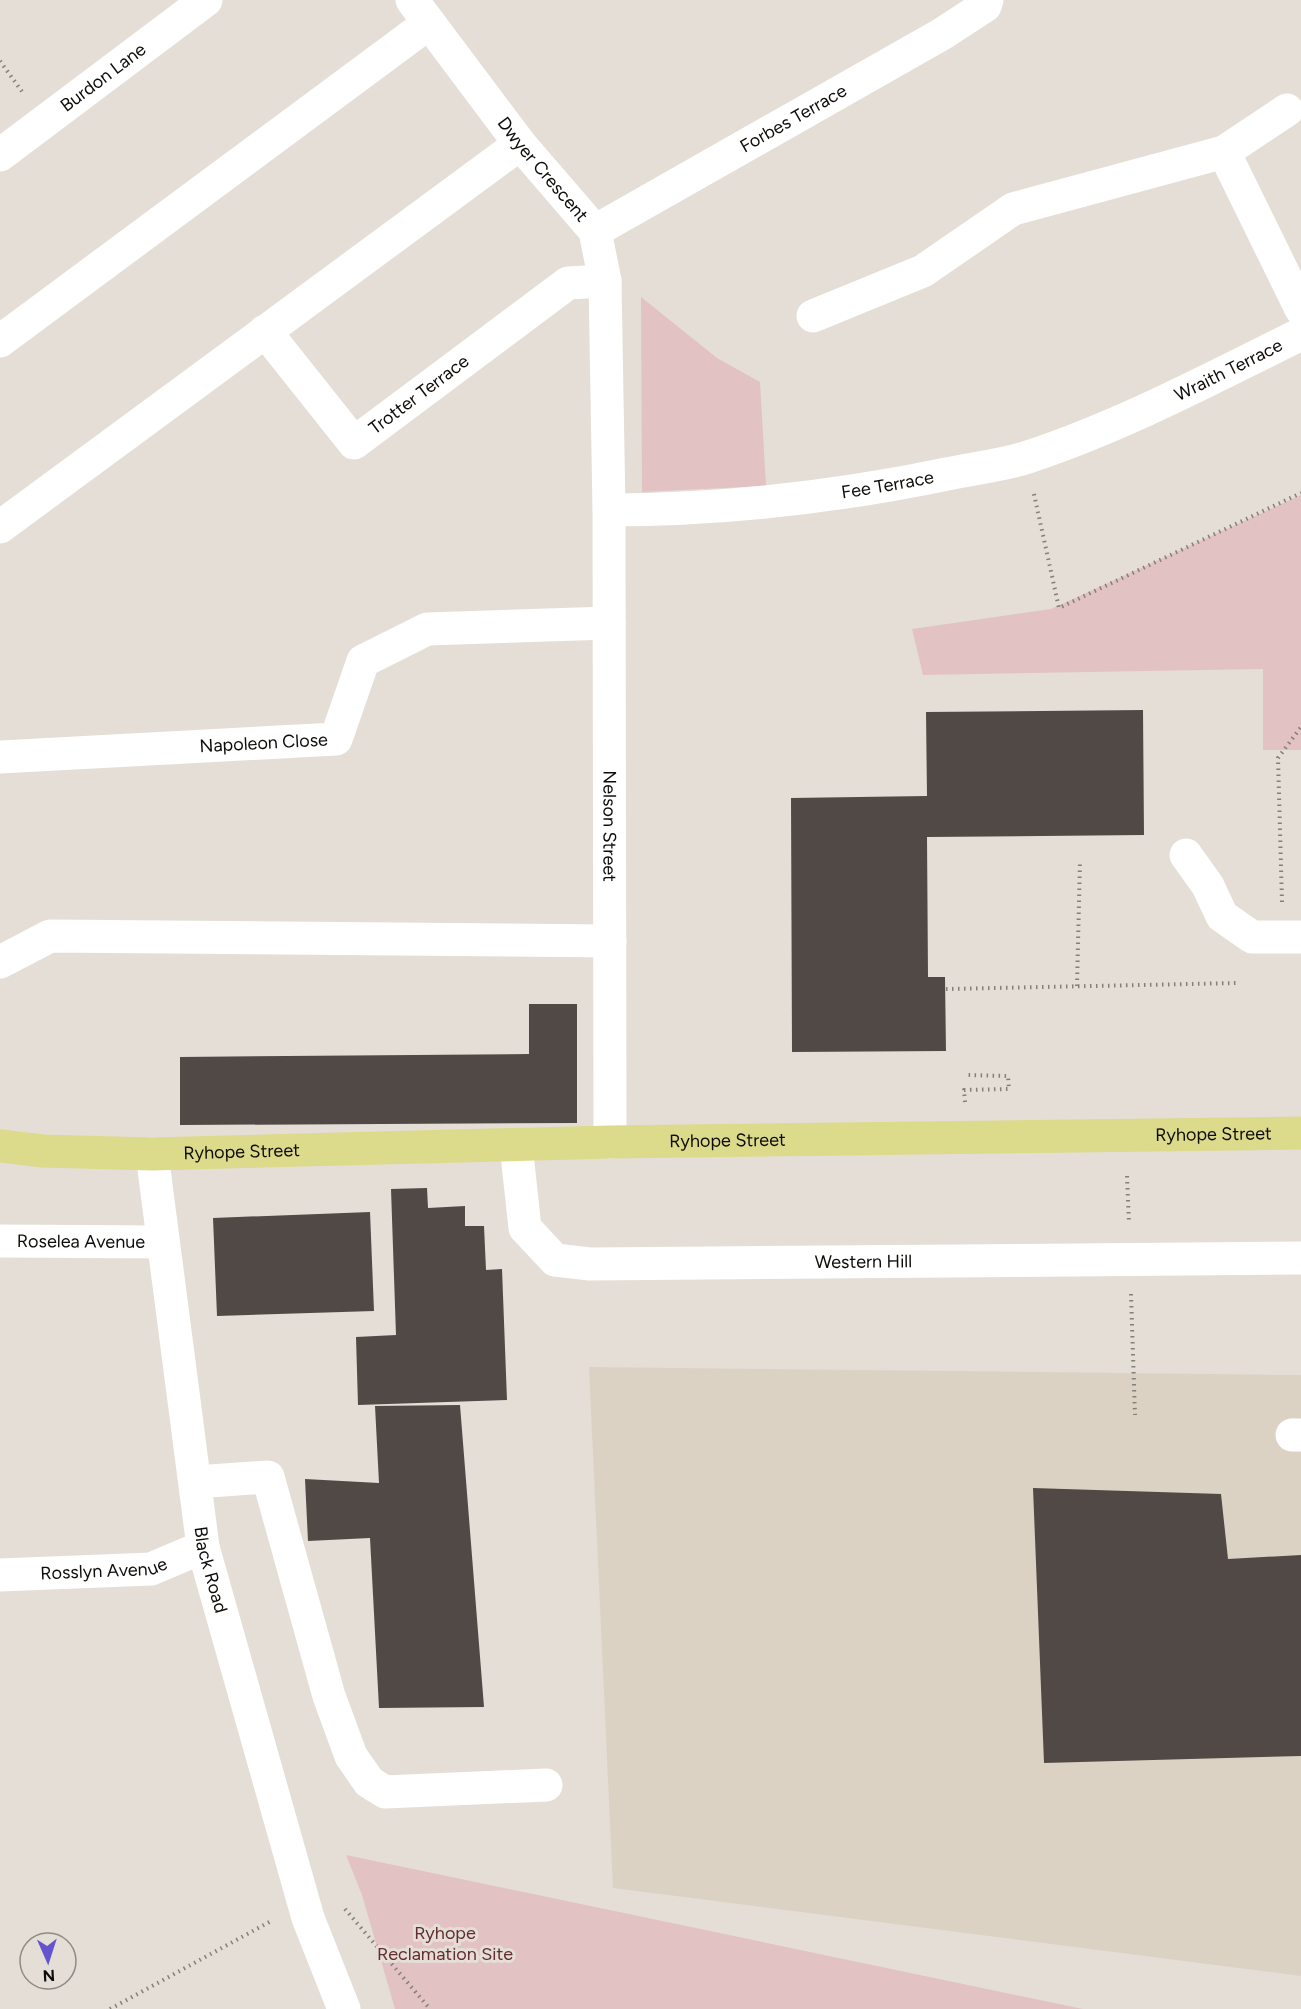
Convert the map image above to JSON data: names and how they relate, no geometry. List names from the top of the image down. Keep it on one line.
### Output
{"streets":{"main road":["Ryhope Street"],"street":["Burdon Lane","Forbes Terrace","Dwyer Crescent","Wraith Terrace","Trotter Terrace","Fee Terrace","Napoleon Close","Nelson Street","Roselea Avenue","Western Hill","Rosslyn Avenue","Black Road"]},"crossings":[["Forbes Terrace","Dwyer Crescent"],["Dwyer Crescent","Trotter Terrace"],["Dwyer Crescent","Fee Terrace"],["Dwyer Crescent","Nelson Street"],["Wraith Terrace","Fee Terrace"],["Fee Terrace","Nelson Street"],["Napoleon Close","Nelson Street"],["Nelson Street","Ryhope Street"],["Ryhope Street","Western Hill"],["Ryhope Street","Black Road"],["Roselea Avenue","Black Road"],["Rosslyn Avenue","Black Road"]],"parks":["Ryhope Reclamation Site"],"north":"bottom"}
